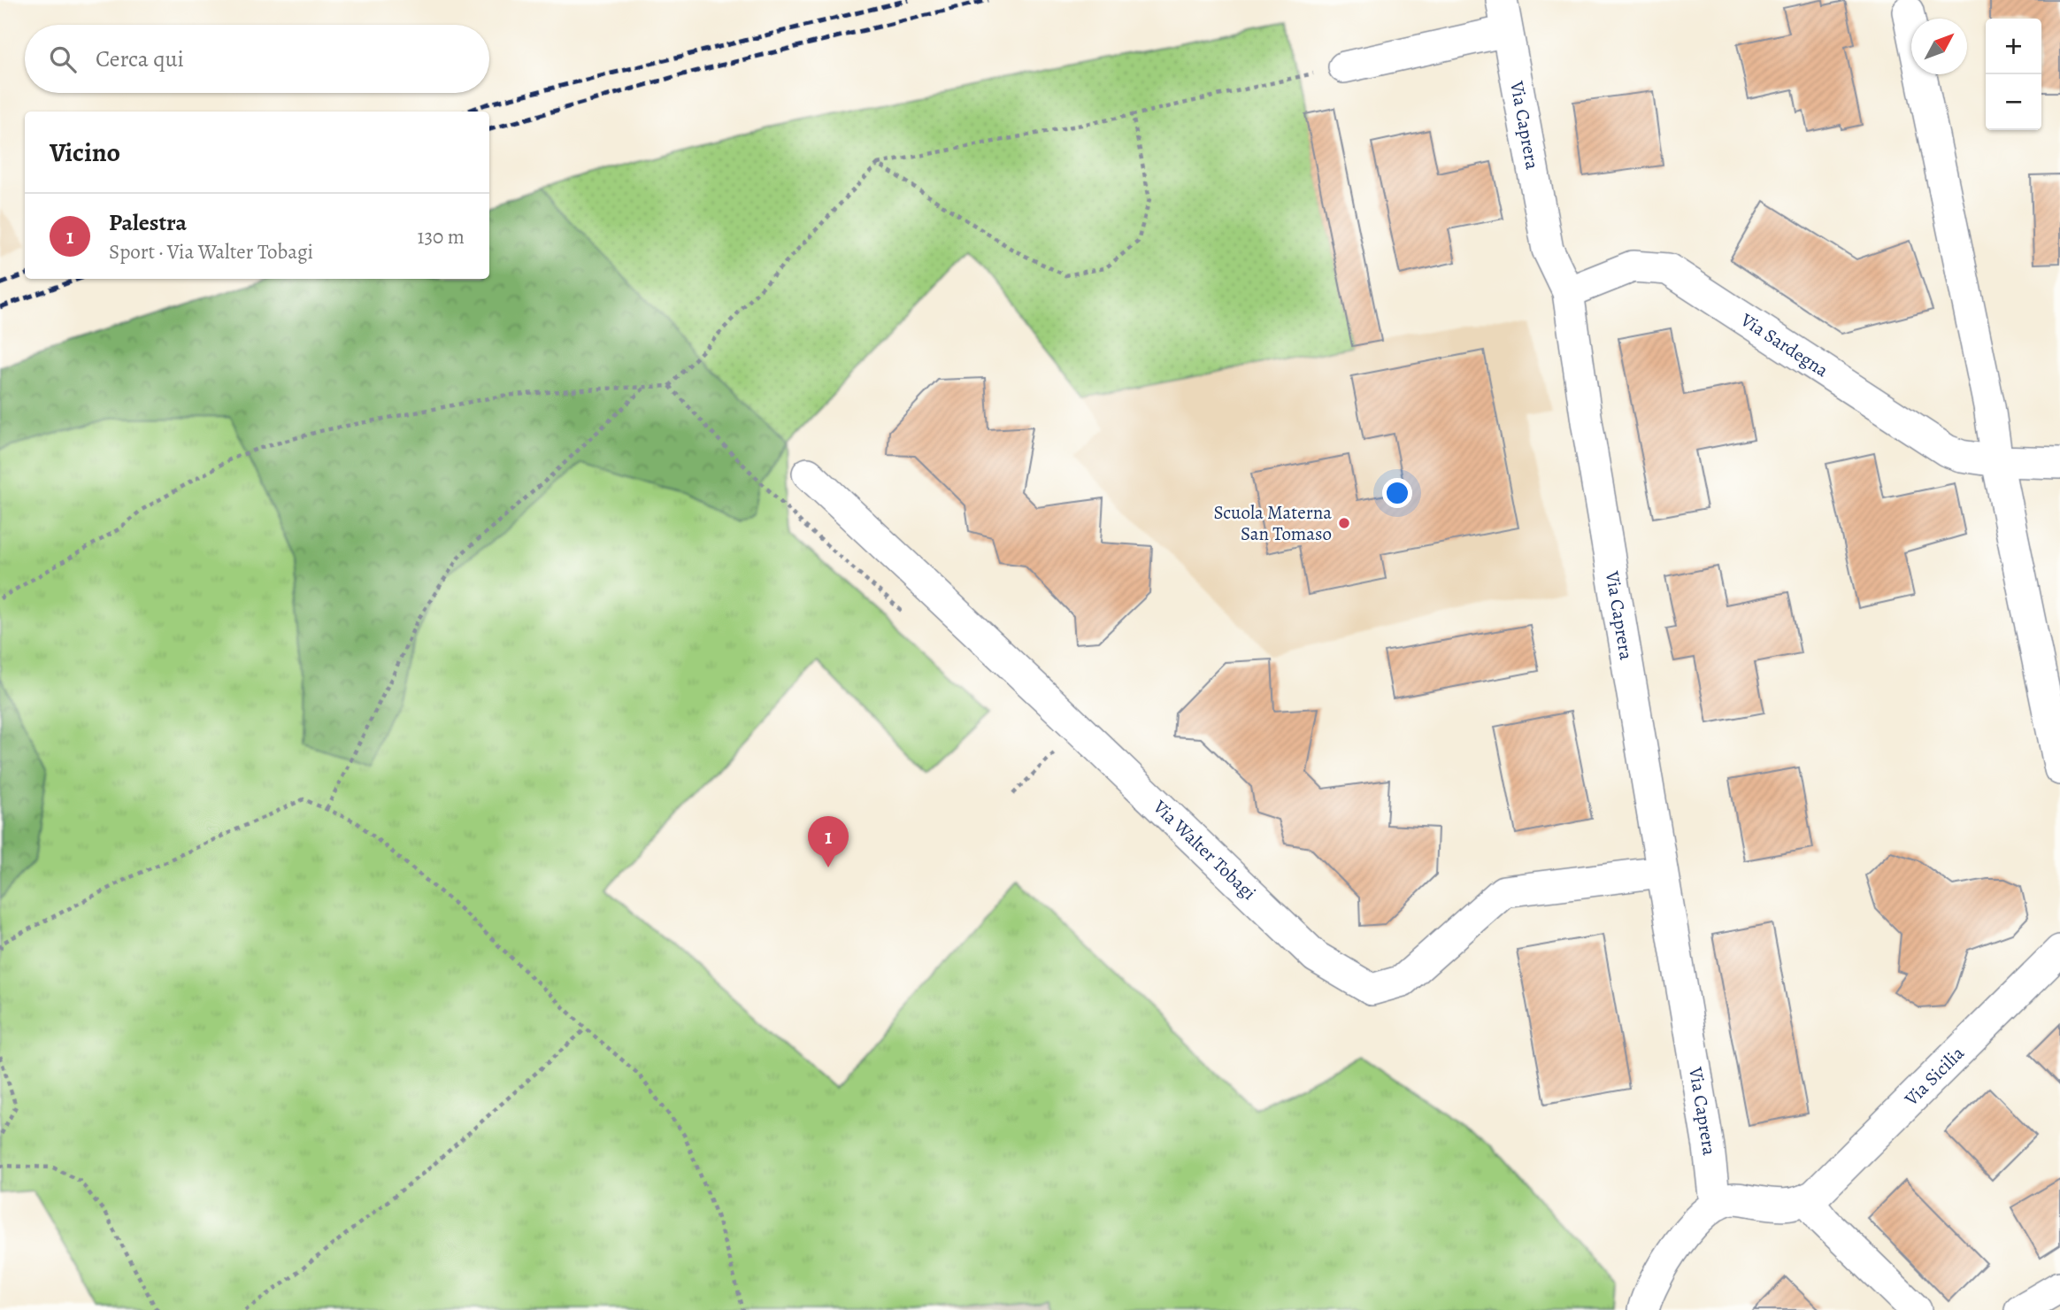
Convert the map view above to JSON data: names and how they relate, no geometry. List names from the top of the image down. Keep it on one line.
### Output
{"streets":{"street":["Via Caprera","Via Sardegna","Via Walter Tobagi","Via Sicilia"]},"crossings":[["Via Caprera","Via Sardegna"],["Via Caprera","Via Walter Tobagi"],["Via Caprera","Via Sicilia"]],"places":["Scuola Materna San Tomaso"],"north":"top right","page":{"map_buttons":["+","−"],"search":"Cerca qui","heading":"Vicino","list":[{"mark":"1","name":"Palestra","note":"Sport · Via Walter Tobagi","value":"130 m"}],"pins":"1"}}
